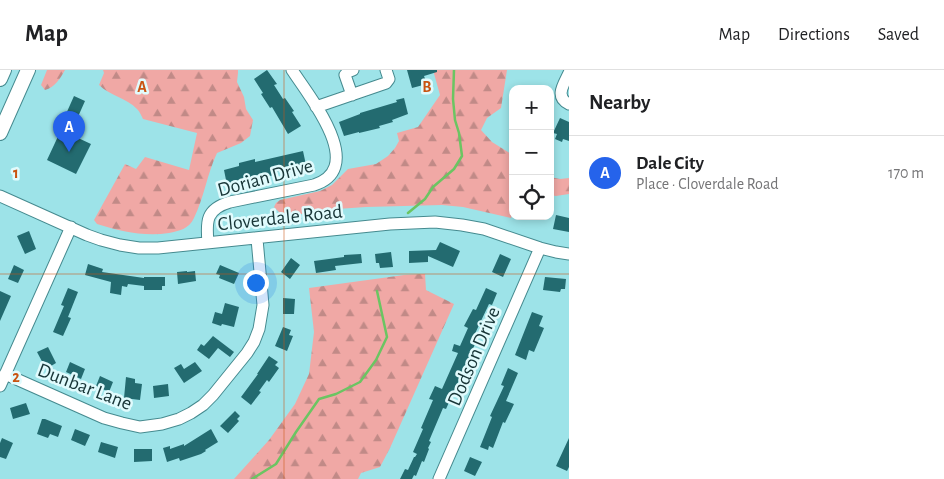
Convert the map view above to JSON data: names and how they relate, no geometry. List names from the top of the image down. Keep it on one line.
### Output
{"streets":{"street":["Dorian Drive","Cloverdale Road","Dodson Drive","Dunbar Lane"]},"crossings":[["Dorian Drive","Cloverdale Road"],["Cloverdale Road","Dodson Drive"],["Cloverdale Road","Dunbar Lane"]],"page":{"header":"Map","nav":["Map","Directions","Saved"],"heading":"Nearby","map_buttons":["+","−"],"pins":"A","list":[{"mark":"A","name":"Dale City","note":"Place · Cloverdale Road","value":"170 m"}]},"grid":{"columns":["A","B"],"rows":["1","2"]}}
